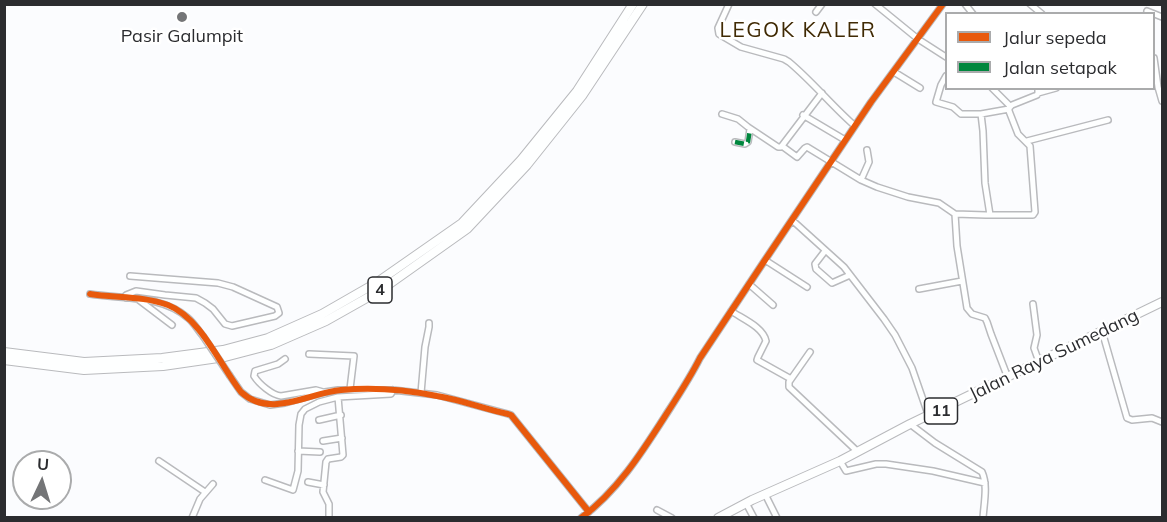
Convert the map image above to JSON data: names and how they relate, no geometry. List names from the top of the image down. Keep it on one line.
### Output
{"streets":{"highway":["4","Jalan Raya Sumedang","11"]},"districts":["LEGOK KALER"],"places":["Pasir Galumpit"],"legend":["Jalur sepeda","Jalan setapak"],"north":"top"}
